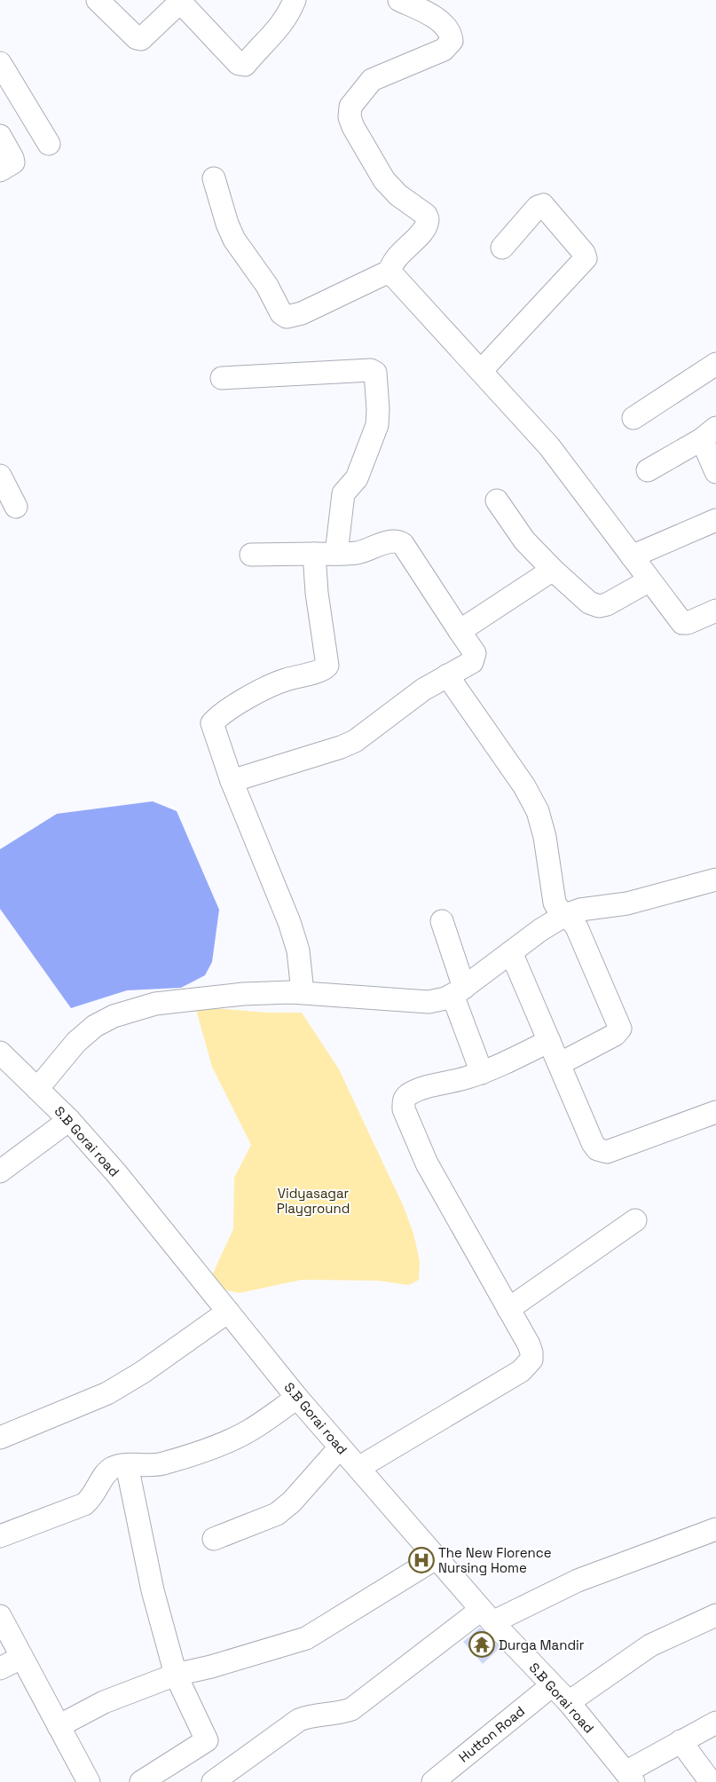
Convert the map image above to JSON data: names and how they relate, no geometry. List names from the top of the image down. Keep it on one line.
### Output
{"streets":{"street":["S.B Gorai road","Hutton Road"]},"crossings":[["S.B Gorai road","Hutton Road"]],"parks":["Vidyasagar Playground"],"places":{"hospital":["The New Florence Nursing Home"],"temple":["Durga Mandir"]}}
